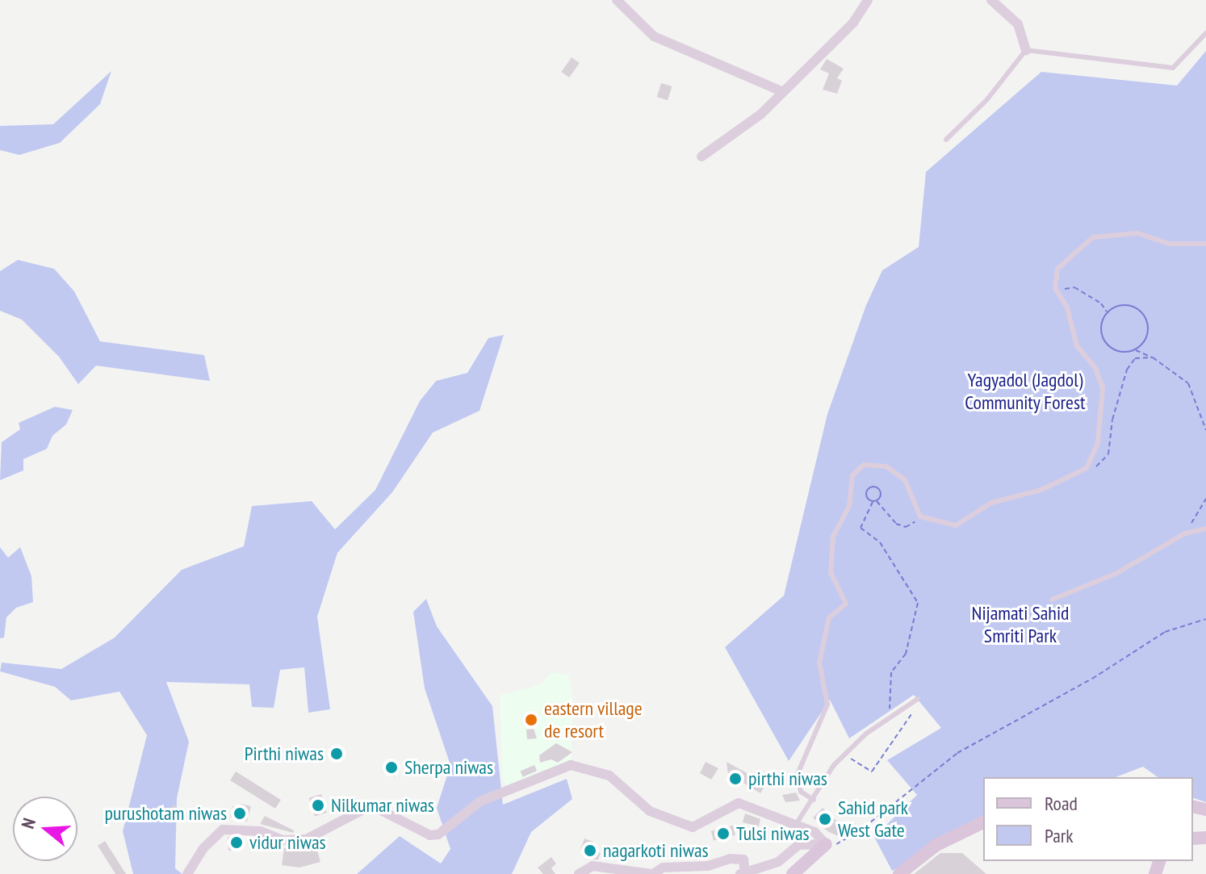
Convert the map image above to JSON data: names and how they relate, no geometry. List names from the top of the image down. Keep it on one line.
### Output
{"parks":["Yagyadol (Jagdol) Community Forest","Nijamati Sahid Smriti Park"],"places":["eastern village de resort","Pirthi niwas","Sherpa niwas","pirthi niwas","Nilkumar niwas","purushotam niwas","Sahid park West Gate","Tulsi niwas","vidur niwas","nagarkoti niwas"],"legend":["Road","Park"],"north":"left"}
